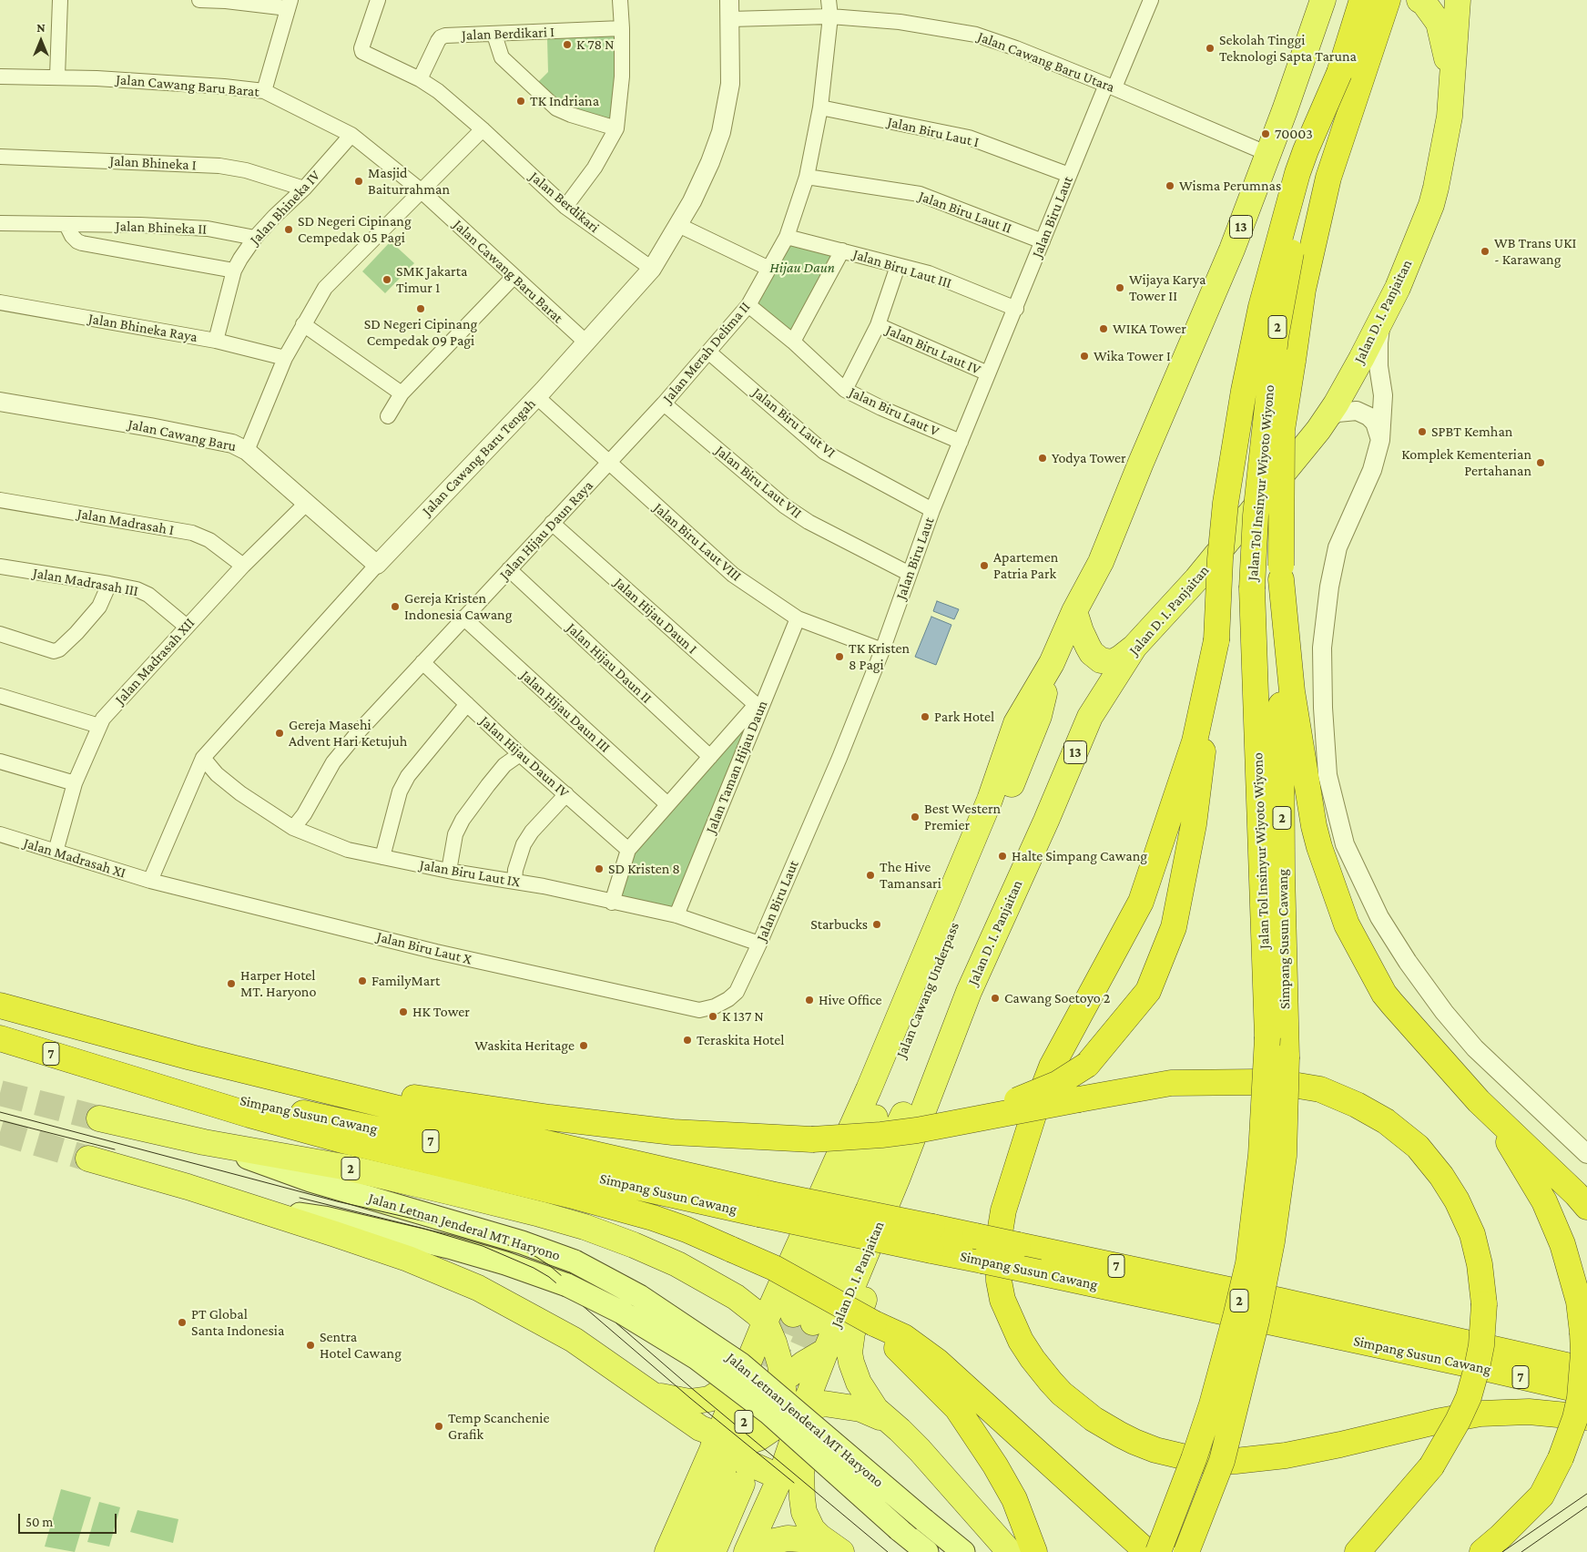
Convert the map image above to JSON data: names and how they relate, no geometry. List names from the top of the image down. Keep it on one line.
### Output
{"streets":{"highway":["13","Jalan D. I. Panjaitan","2","Jalan Tol Insinyur Wiyoto Wiyono","Simpang Susun Cawang","Jalan Cawang Underpass","7","Jalan Letnan Jenderal MT Haryono"],"street":["Jalan Berdikari I","Jalan Cawang Baru Utara","Jalan Cawang Baru Barat","Jalan Biru Laut I","Jalan Bhineka I","Jalan Berdikari","Jalan Bhineka IV","Jalan Biru Laut II","Jalan Biru Laut","Jalan Bhineka II","Jalan Biru Laut III","Jalan Bhineka Raya","Jalan Biru Laut IV","Jalan Merah Delima II","Jalan Biru Laut V","Jalan Biru Laut VI","Jalan Cawang Baru","Jalan Cawang Baru Tengah","Jalan Biru Laut VII","Jalan Madrasah I","Jalan Hijau Daun Raya","Jalan Biru Laut VIII","Jalan Madrasah III","Jalan Hijau Daun I","Jalan Madrasah XII","Jalan Hijau Daun II","Jalan Hijau Daun III","Jalan Hijau Daun IV","Jalan Taman Hijau Daun","Jalan Madrasah XI","Jalan Biru Laut IX","Jalan Biru Laut X"]},"crossings":[["Jalan Berdikari I","Jalan Berdikari"],["Jalan Cawang Baru Utara","Jalan Biru Laut"],["Jalan Cawang Baru Utara","13"],["Jalan Cawang Baru Utara","Jalan Merah Delima II"],["Jalan Cawang Baru Utara","Jalan Cawang Baru Tengah"],["Jalan Cawang Baru Barat","Jalan Bhineka IV"],["Jalan Cawang Baru Barat","Jalan Cawang Baru Tengah"],["Jalan Biru Laut I","Jalan Biru Laut"],["Jalan Biru Laut I","Jalan Merah Delima II"],["Jalan Bhineka I","Jalan Bhineka IV"],["Jalan Berdikari","Jalan Cawang Baru Tengah"],["Jalan Bhineka IV","Jalan Bhineka II"],["Jalan Bhineka IV","Jalan Bhineka Raya"],["Jalan Biru Laut II","Jalan Biru Laut"],["Jalan Biru Laut II","Jalan Merah Delima II"],["Jalan Biru Laut","Jalan Biru Laut III"],["Jalan Biru Laut","Jalan Biru Laut IV"],["Jalan Biru Laut","Jalan Biru Laut V"],["Jalan Biru Laut","Jalan Biru Laut VI"],["Jalan Biru Laut","Jalan Biru Laut VII"],["Jalan Biru Laut","Jalan Biru Laut VIII"],["Jalan Biru Laut","Jalan Biru Laut IX"],["Jalan Biru Laut","Jalan Biru Laut X"],["13","Jalan Cawang Underpass"],["Jalan Biru Laut III","Jalan Merah Delima II"],["2","Jalan Tol Insinyur Wiyoto Wiyono"],["2","Simpang Susun Cawang"],["2","Jalan Cawang Underpass"],["2","Jalan Letnan Jenderal MT Haryono"],["Jalan Merah Delima II","Jalan Biru Laut V"],["Jalan Merah Delima II","Jalan Biru Laut VI"],["Jalan Merah Delima II","Jalan Biru Laut VII"],["Jalan Merah Delima II","Jalan Hijau Daun Raya"],["Jalan Merah Delima II","Jalan Biru Laut VIII"],["Jalan Cawang Baru","Jalan Cawang Baru Tengah"],["Jalan Cawang Baru","Jalan Madrasah XII"],["Jalan Cawang Baru Tengah","Jalan Biru Laut VIII"],["Jalan Cawang Baru Tengah","Jalan Madrasah XI"],["Jalan Cawang Baru Tengah","Jalan Biru Laut IX"],["Jalan Cawang Baru Tengah","Jalan Biru Laut X"],["Jalan Madrasah I","Jalan Madrasah XII"],["Jalan Hijau Daun Raya","Jalan Biru Laut VIII"],["Jalan Hijau Daun Raya","Jalan Hijau Daun I"],["Jalan Hijau Daun Raya","Jalan Hijau Daun II"],["Jalan Hijau Daun Raya","Jalan Hijau Daun III"],["Jalan Hijau Daun Raya","Jalan Hijau Daun IV"],["Jalan Hijau Daun Raya","Jalan Biru Laut IX"],["Jalan Biru Laut VIII","Jalan Taman Hijau Daun"],["Jalan Madrasah III","Jalan Madrasah XII"],["Jalan Hijau Daun I","Jalan Taman Hijau Daun"],["Jalan Madrasah XII","Jalan Madrasah XI"],["Jalan Hijau Daun II","Jalan Taman Hijau Daun"],["Jalan Hijau Daun III","Jalan Taman Hijau Daun"],["Jalan Hijau Daun IV","Jalan Taman Hijau Daun"],["Jalan Taman Hijau Daun","Jalan Biru Laut IX"],["Jalan Madrasah XI","Jalan Biru Laut X"],["Simpang Susun Cawang","7"],["Jalan Cawang Underpass","Jalan Letnan Jenderal MT Haryono"]],"parks":["Hijau Daun"],"places":["K 78 N","Sekolah Tinggi Teknologi Sapta Taruna","TK Indriana","70003","Masjid Baiturrahman","Wisma Perumnas","SD Negeri Cipinang Cempedak 05 Pagi","WB Trans UKI - Karawang","SMK Jakarta Timur 1","Wijaya Karya Tower II","SD Negeri Cipinang Cempedak 09 Pagi","WIKA Tower","Wika Tower I","SPBT Kemhan","Yodya Tower","Komplek Kementerian Pertahanan","Apartemen Patria Park","Gereja Kristen Indonesia Cawang","TK Kristen 8 Pagi","Park Hotel","Gereja Masehi Advent Hari Ketujuh","Best Western Premier","Halte Simpang Cawang","SD Kristen 8","The Hive Tamansari","Starbucks","FamilyMart","Harper Hotel MT. Haryono","Cawang Soetoyo 2","Hive Office","HK Tower","K 137 N","Teraskita Hotel","Waskita Heritage","PT Global Santa Indonesia","Sentra Hotel Cawang","Temp Scanchenie Grafik"],"scale_bar":"50 m","north":"top"}
